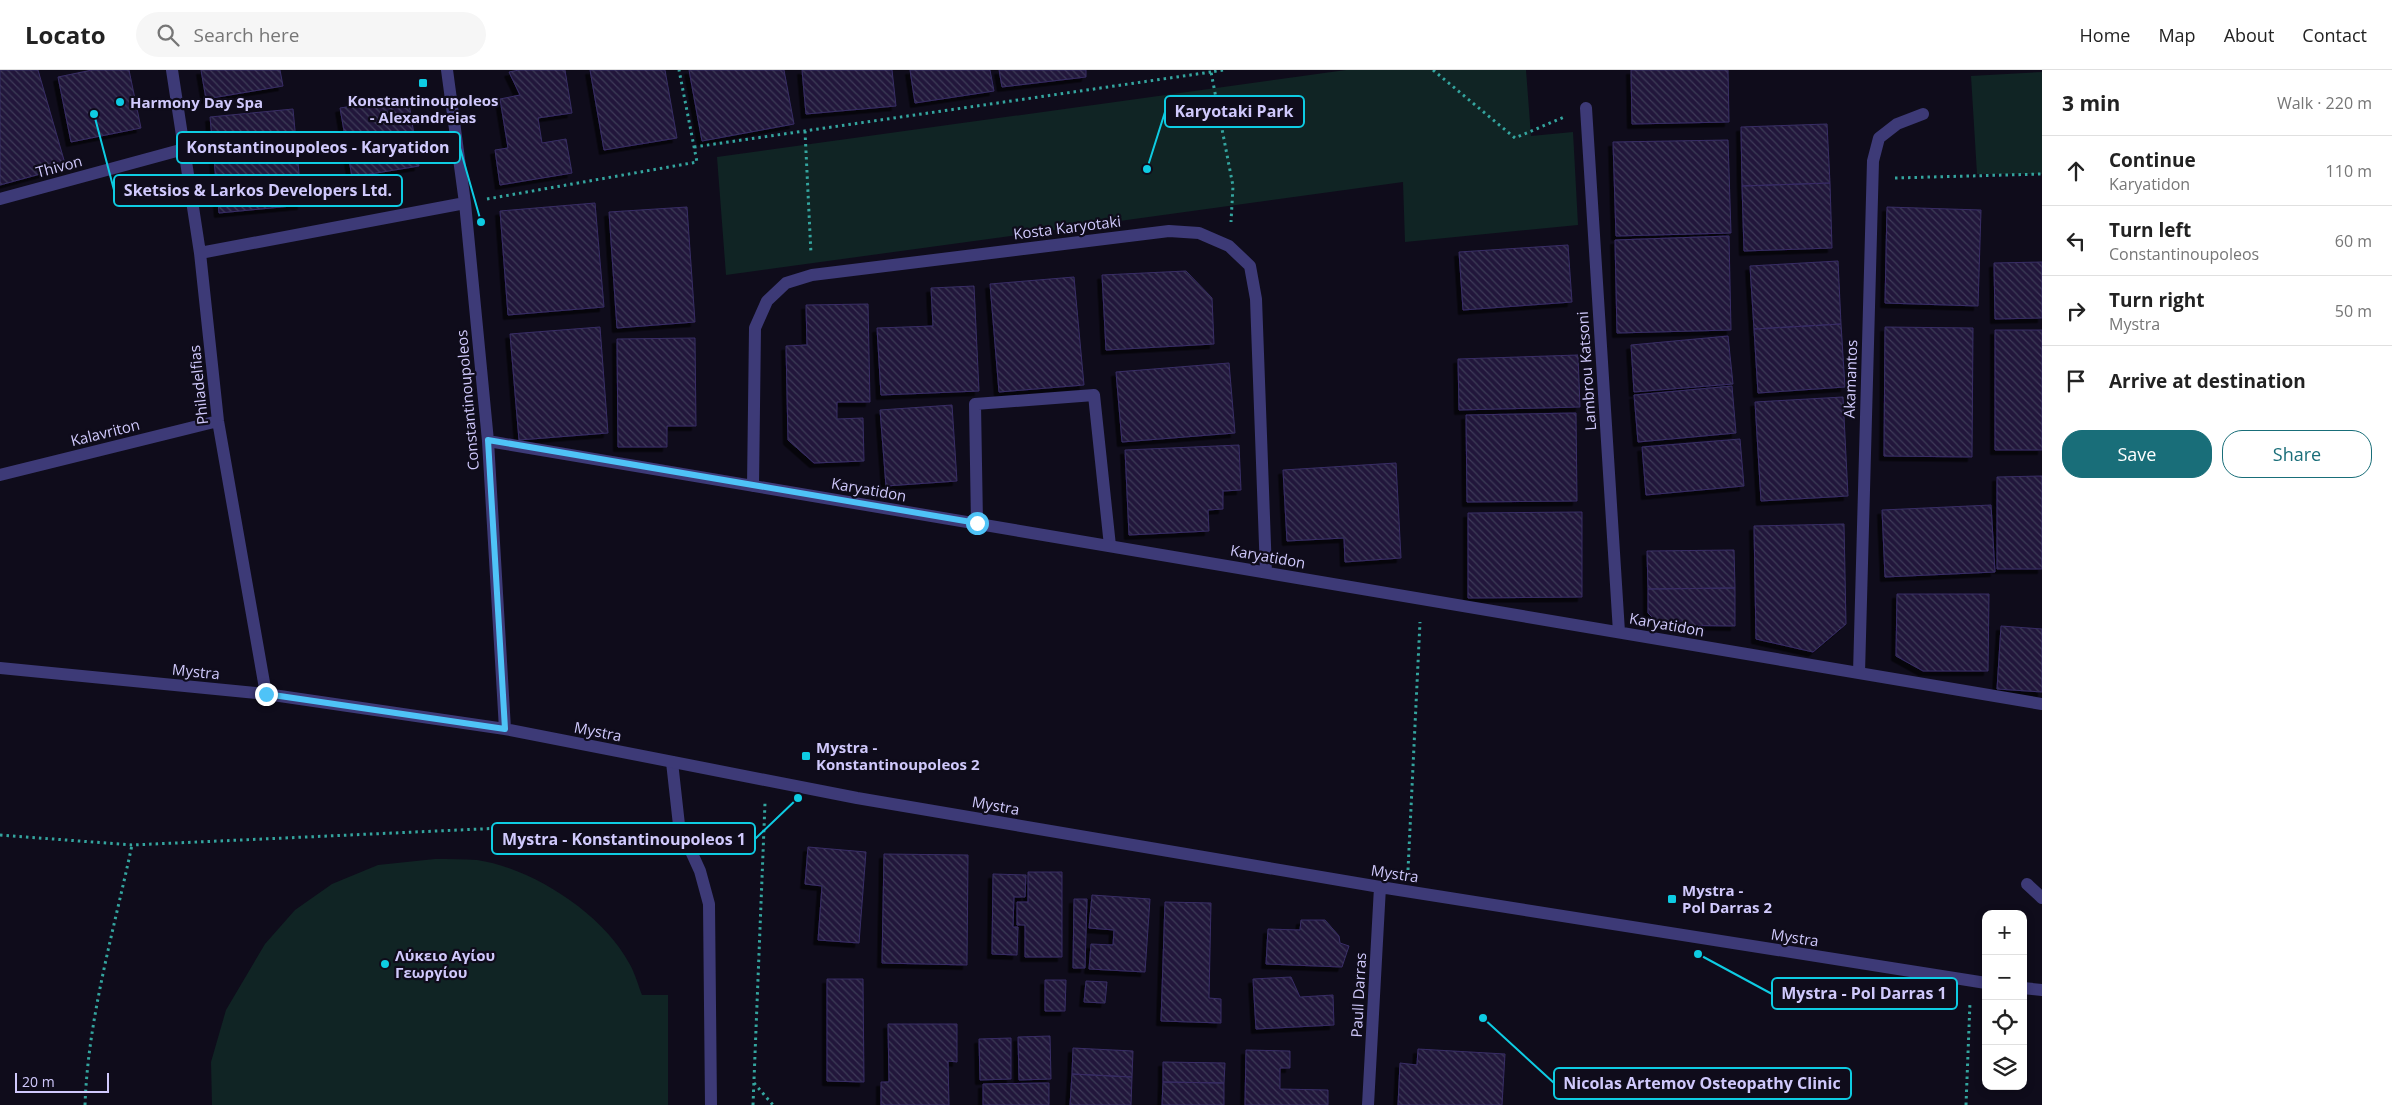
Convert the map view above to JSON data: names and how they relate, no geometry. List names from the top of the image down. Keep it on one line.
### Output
{"streets":{"street":["Thivon","Kosta Karyotaki","Lambrou Katsoni","Akamantos","Philadelfias","Constantinoupoleos","Kalavriton","Karyatidon","Mystra","Paull Darras"]},"crossings":[["Thivon","Philadelfias"],["Kosta Karyotaki","Karyatidon"],["Lambrou Katsoni","Karyatidon"],["Akamantos","Karyatidon"],["Philadelfias","Kalavriton"],["Philadelfias","Mystra"],["Constantinoupoleos","Karyatidon"],["Constantinoupoleos","Mystra"],["Mystra","Paull Darras"]],"places":{"transit":["Konstantinoupoleos - Alexandreias","Mystra - Konstantinoupoleos 2","Mystra - Pol Darras 2"],"other":["Harmony Day Spa","Sketsios & Larkos Developers Ltd.","Karyotaki Park","Konstantinoupoleos - Karyatidon","Mystra - Konstantinoupoleos 1","Mystra - Pol Darras 1","Λύκειο Αγίου Γεωργίου","Nicolas Artemov Osteopathy Clinic"]},"scale_bar":"20 m","page":{"header":"Locato","search":"Search here","nav":["Home","Map","About","Contact"],"heading":["3 min","Walk · 220 m"],"list":[["Continue","Karyatidon","110 m"],["Turn left","Constantinoupoleos","60 m"],["Turn right","Mystra","50 m"],"Arrive at destination"],"buttons":["Save","Share"],"map_buttons":["+","−"],"scale":"20 m"}}
